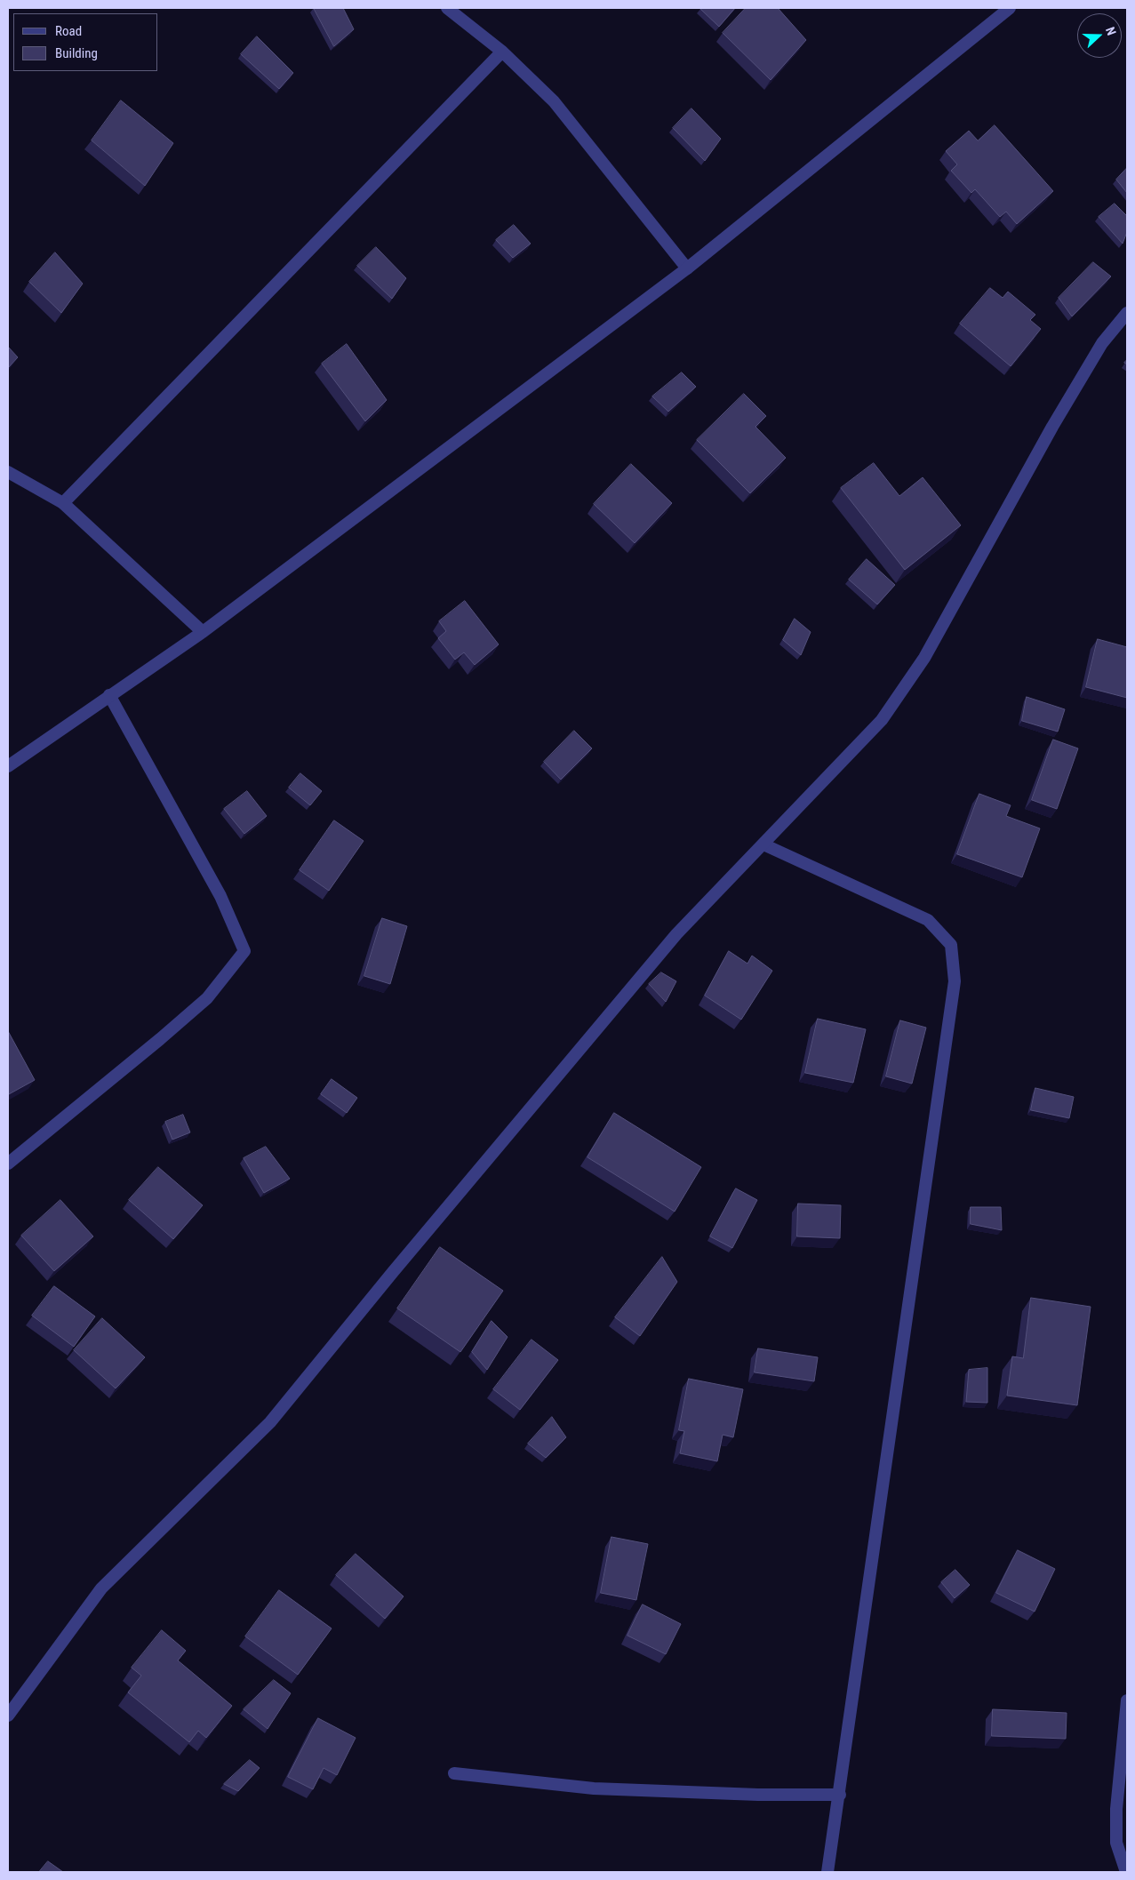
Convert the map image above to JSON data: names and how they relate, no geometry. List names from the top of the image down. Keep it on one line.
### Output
{"legend":["Road","Building"],"north":"right"}
